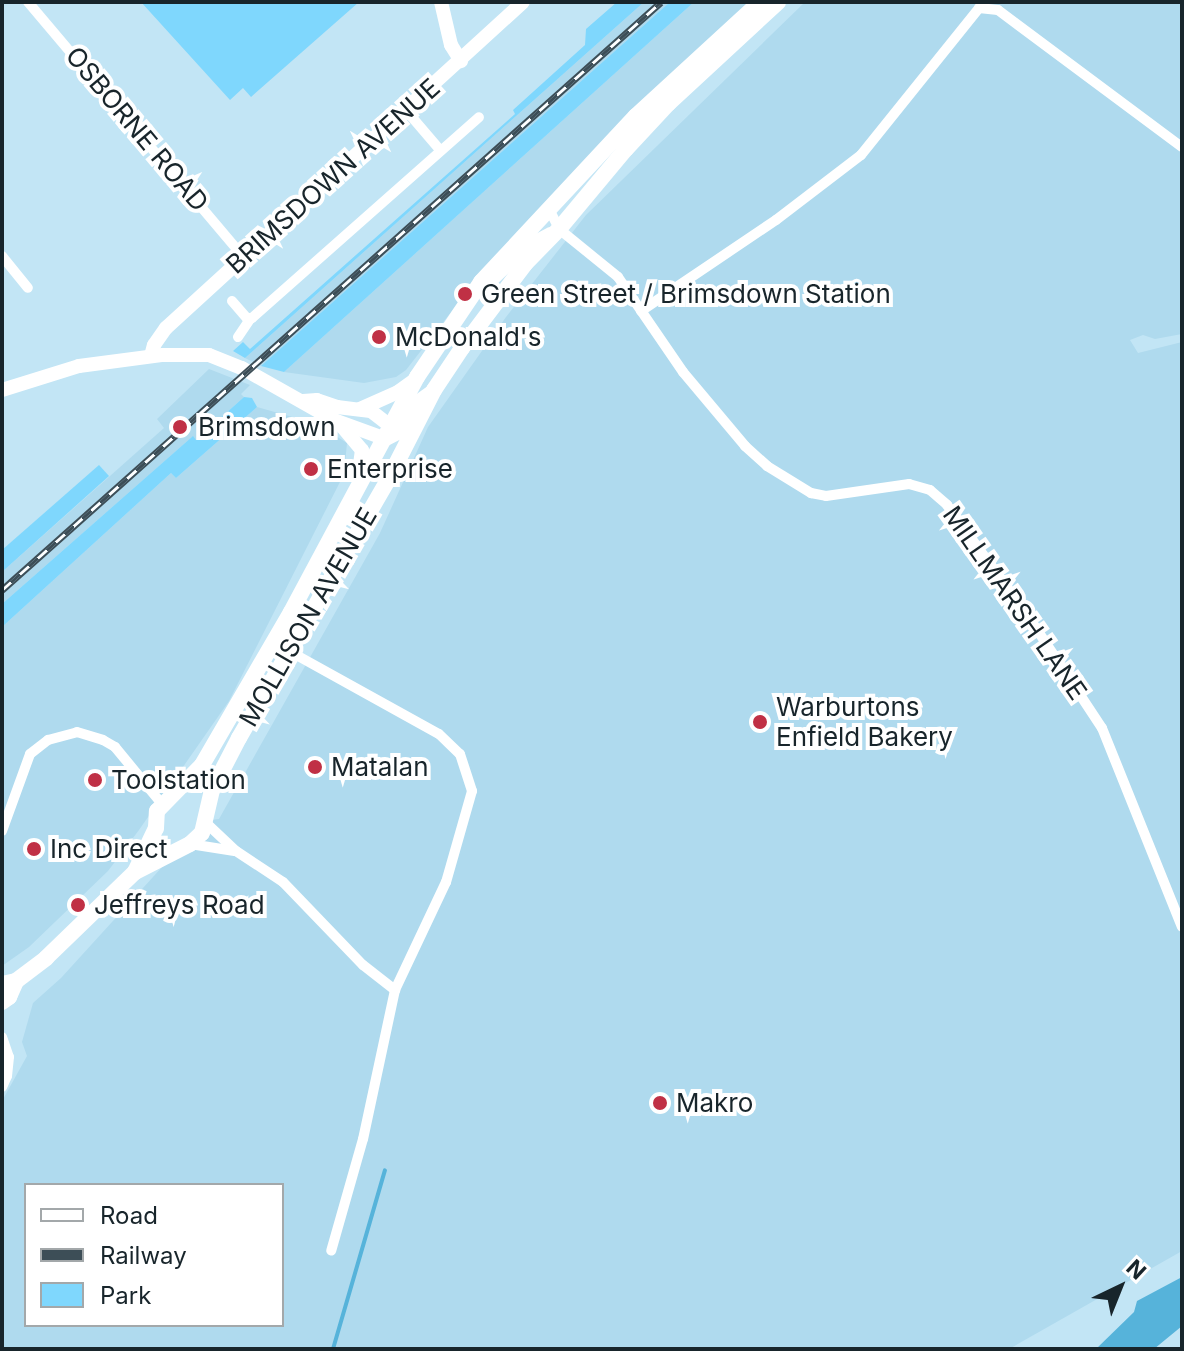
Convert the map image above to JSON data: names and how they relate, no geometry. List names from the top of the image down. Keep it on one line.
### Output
{"streets":{"main road":["MOLLISON AVENUE"],"street":["OSBORNE ROAD","BRIMSDOWN AVENUE","MILLMARSH LANE"]},"crossings":[["OSBORNE ROAD","BRIMSDOWN AVENUE"],["MILLMARSH LANE","MOLLISON AVENUE"]],"places":["Green Street / Brimsdown Station","McDonald's","Brimsdown","Enterprise","Warburtons Enfield Bakery","Matalan","Toolstation","Inc Direct","Jeffreys Road","Makro"],"legend":["Road","Railway","Park"],"north":"top right"}
